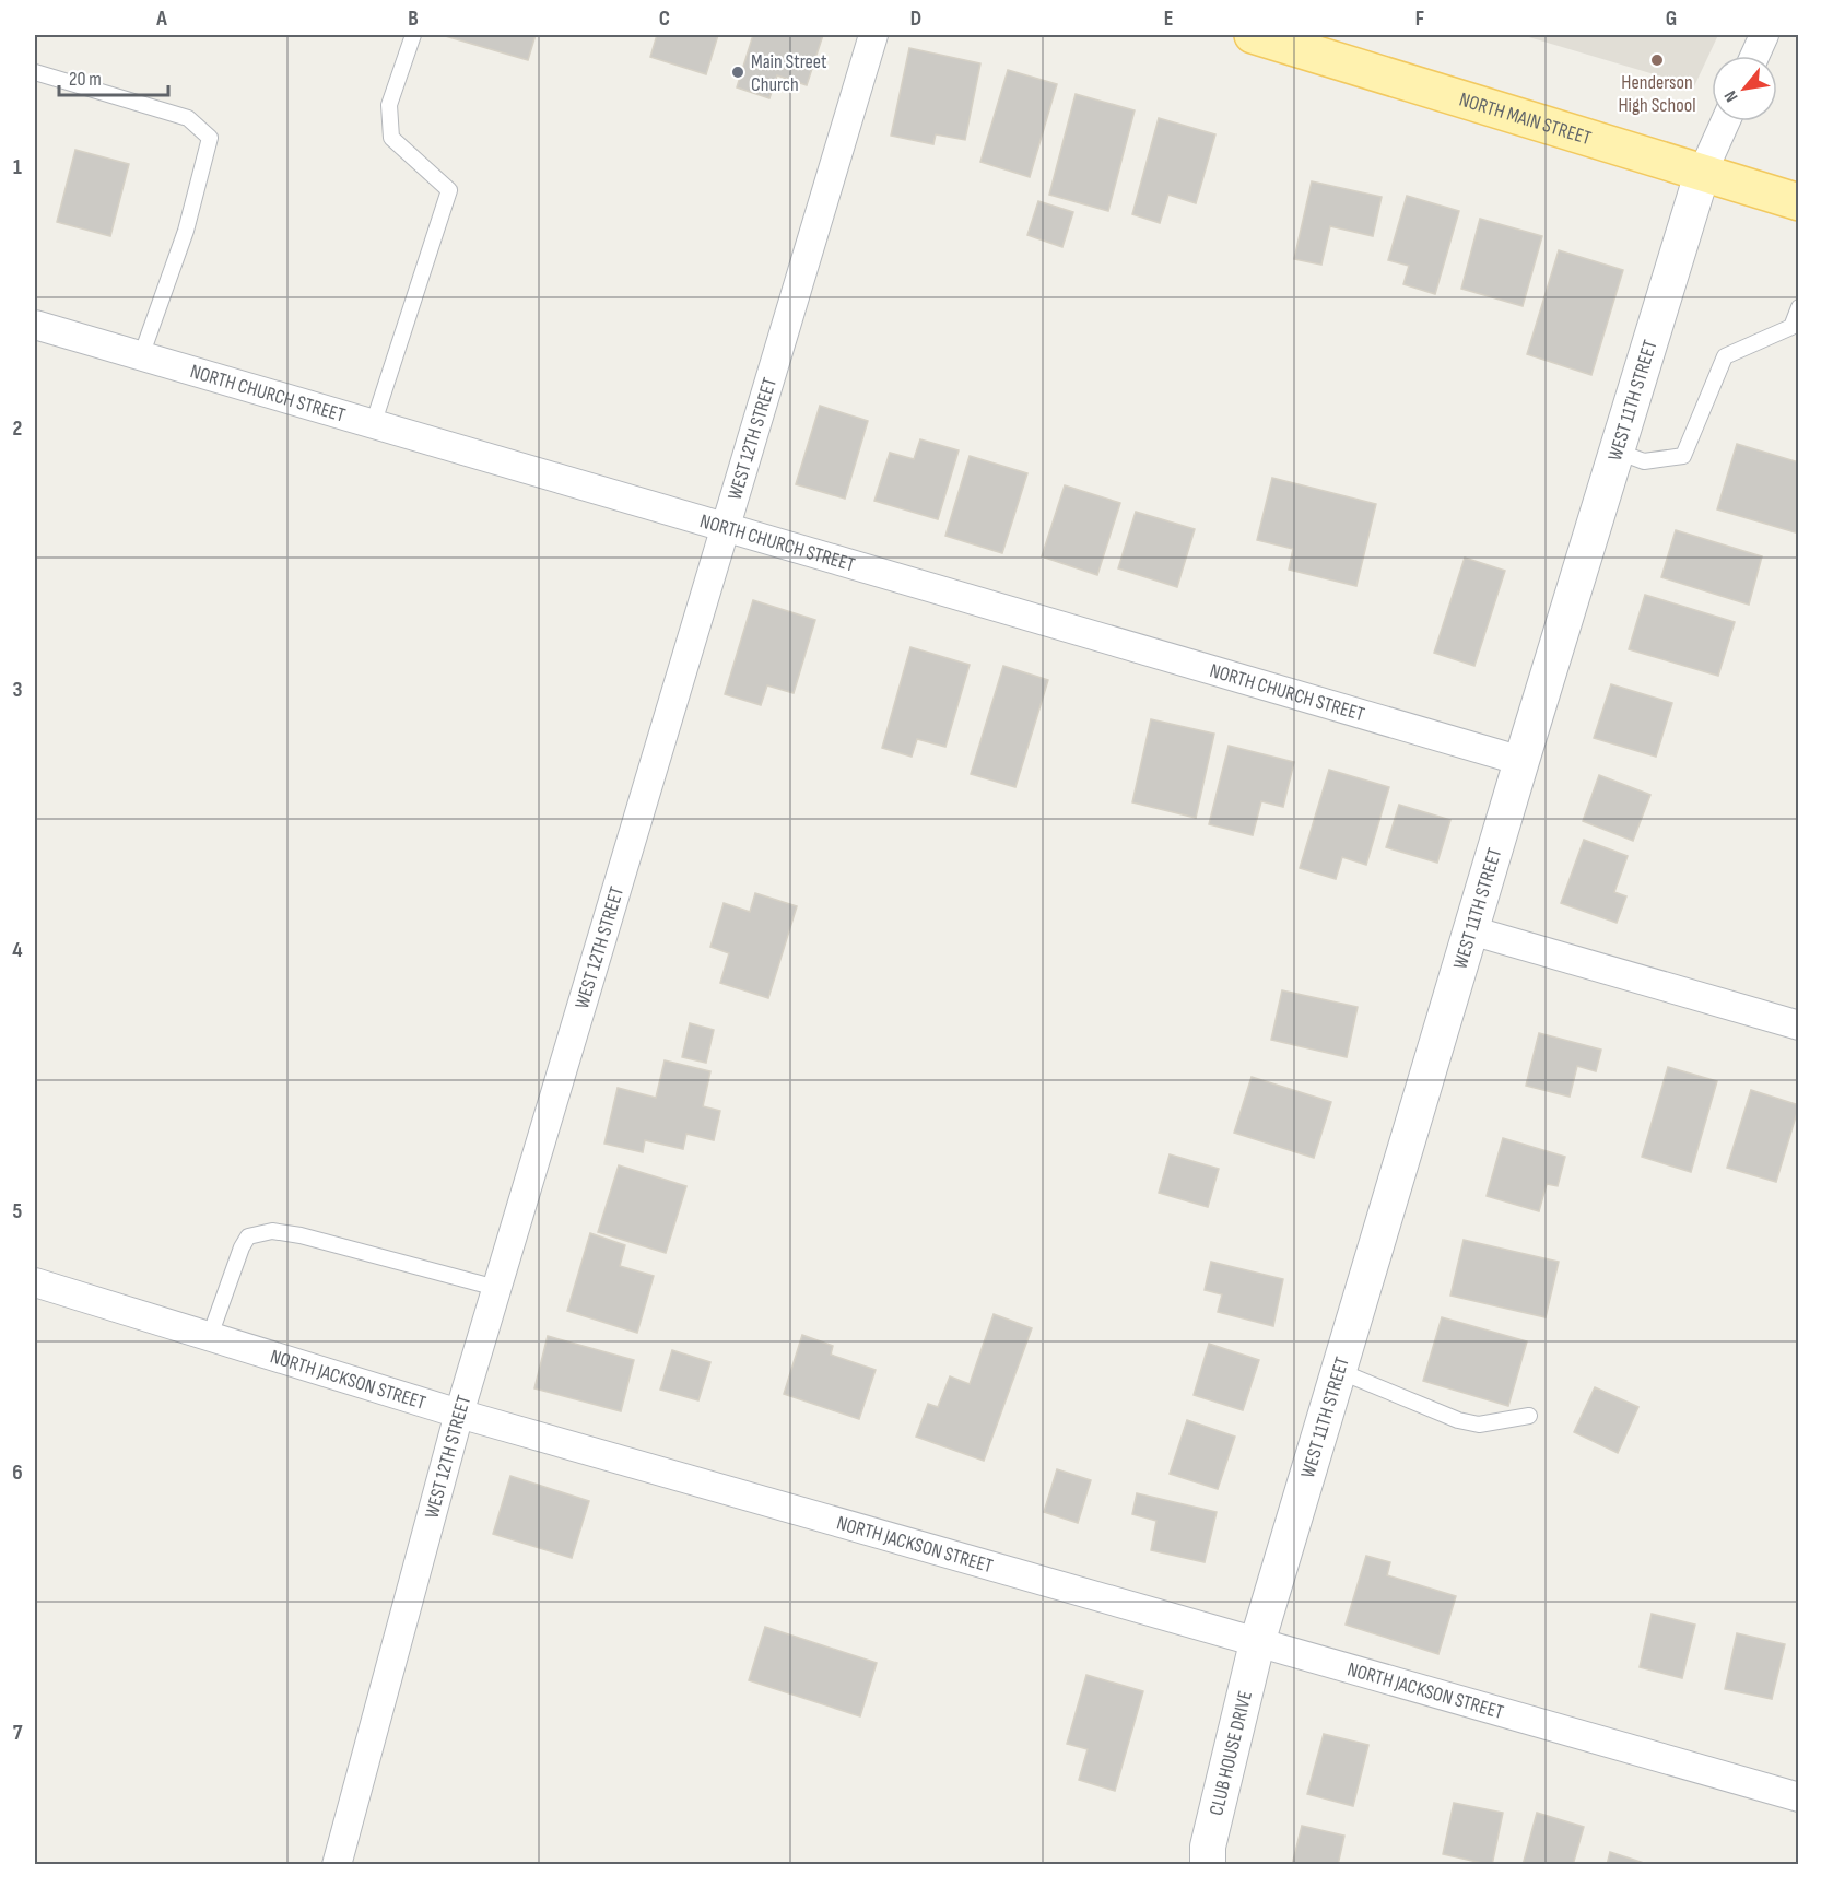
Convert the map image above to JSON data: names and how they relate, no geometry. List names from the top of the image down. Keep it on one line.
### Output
{"streets":{"main road":["NORTH MAIN STREET"],"street":["NORTH CHURCH STREET","WEST 11TH STREET","WEST 12TH STREET","NORTH JACKSON STREET","CLUB HOUSE DRIVE"]},"crossings":[["NORTH MAIN STREET","WEST 11TH STREET"],["NORTH CHURCH STREET","WEST 11TH STREET"],["NORTH CHURCH STREET","WEST 12TH STREET"],["WEST 11TH STREET","NORTH JACKSON STREET"],["WEST 11TH STREET","CLUB HOUSE DRIVE"],["WEST 12TH STREET","NORTH JACKSON STREET"],["NORTH JACKSON STREET","CLUB HOUSE DRIVE"]],"places":["Henderson High School","Main Street Church"],"scale_bar":"20 m","north":"bottom left","grid":{"columns":["A","B","C","D","E","F","G"],"rows":["1","2","3","4","5","6","7"]}}
